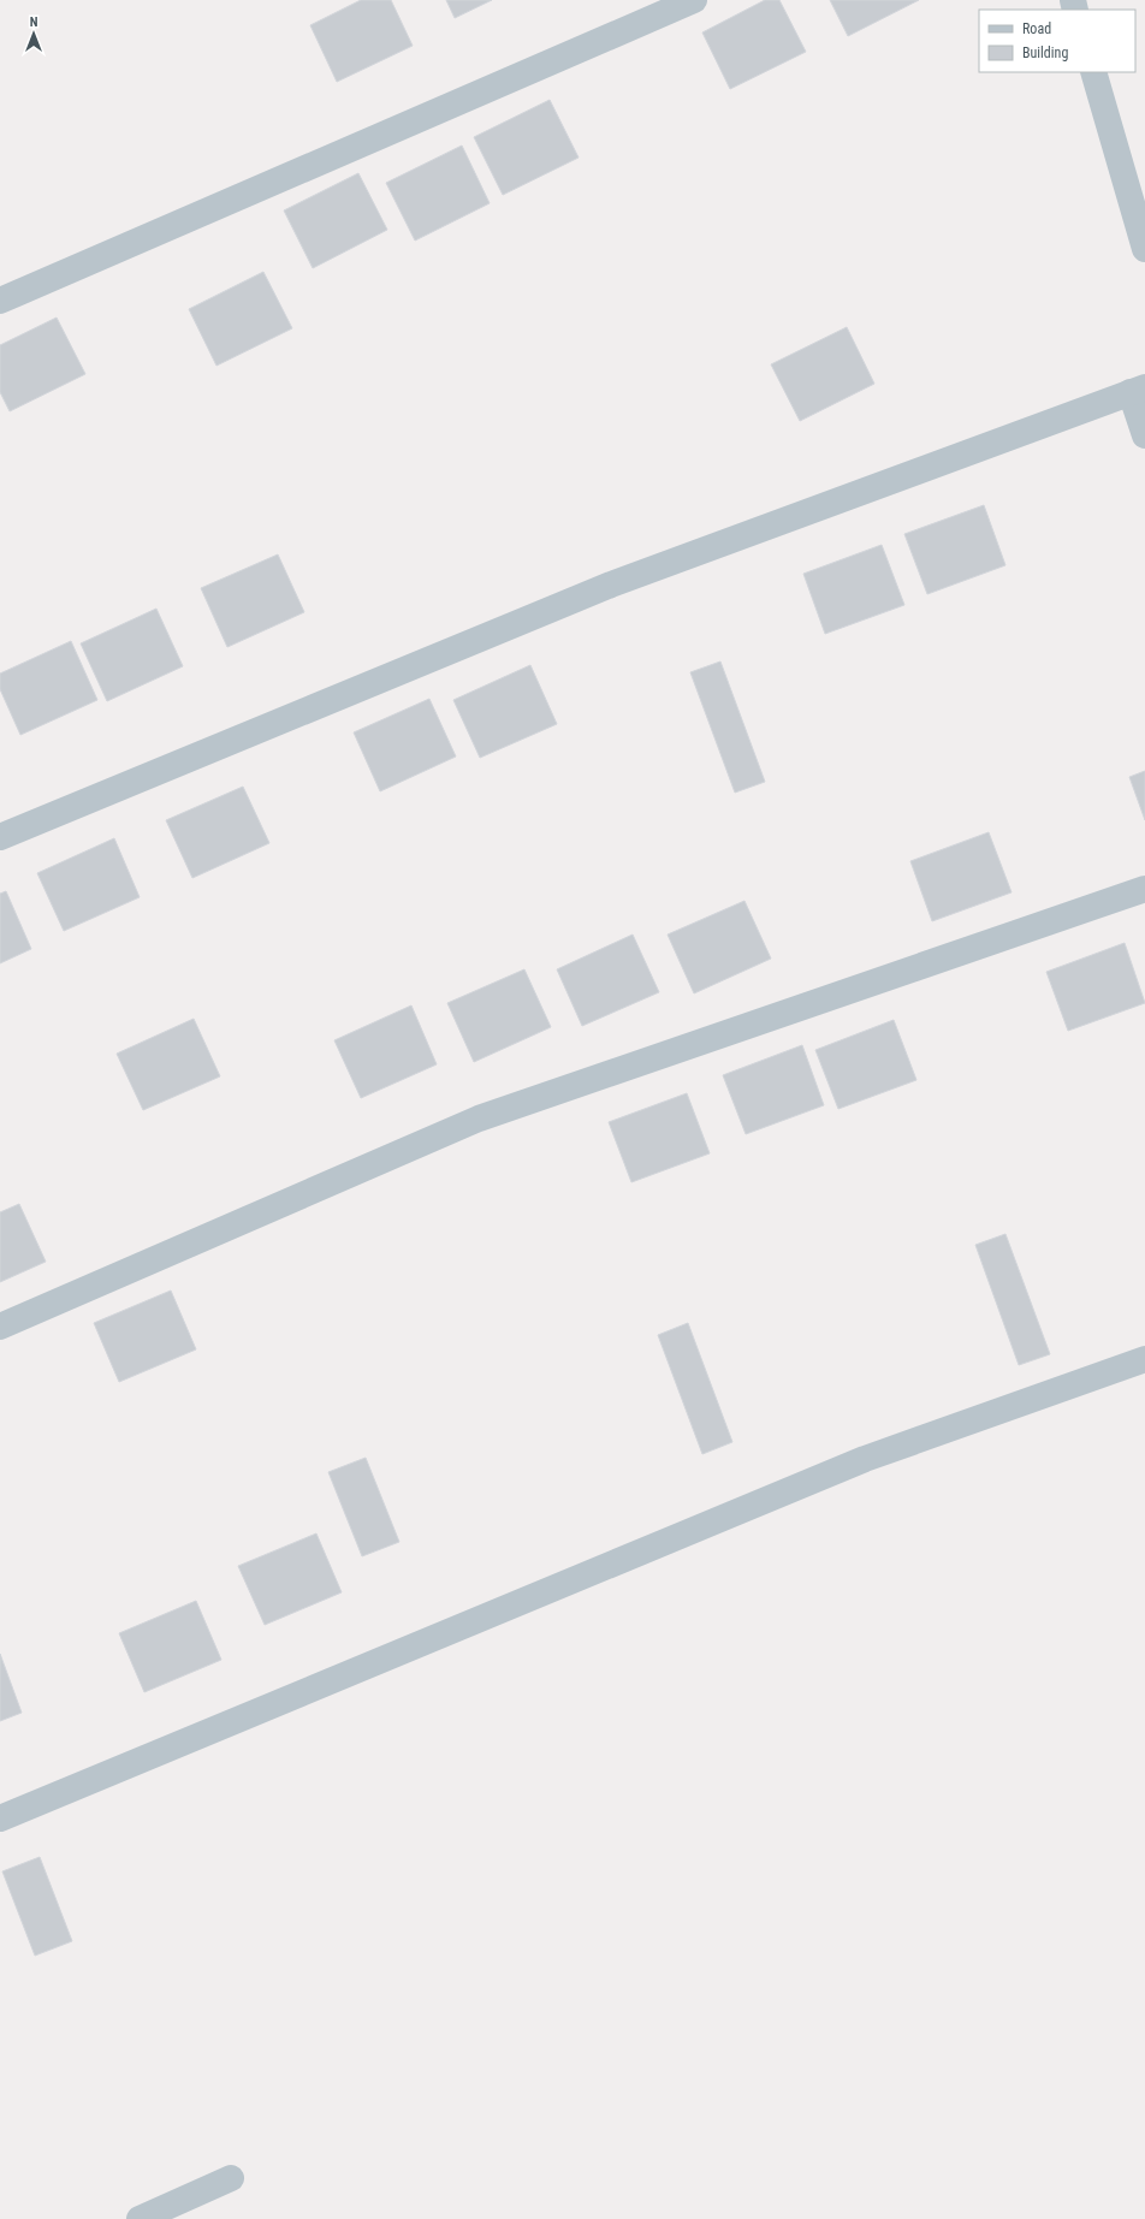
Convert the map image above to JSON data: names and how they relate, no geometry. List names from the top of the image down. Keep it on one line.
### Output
{"legend":["Road","Building"],"north":"top"}
